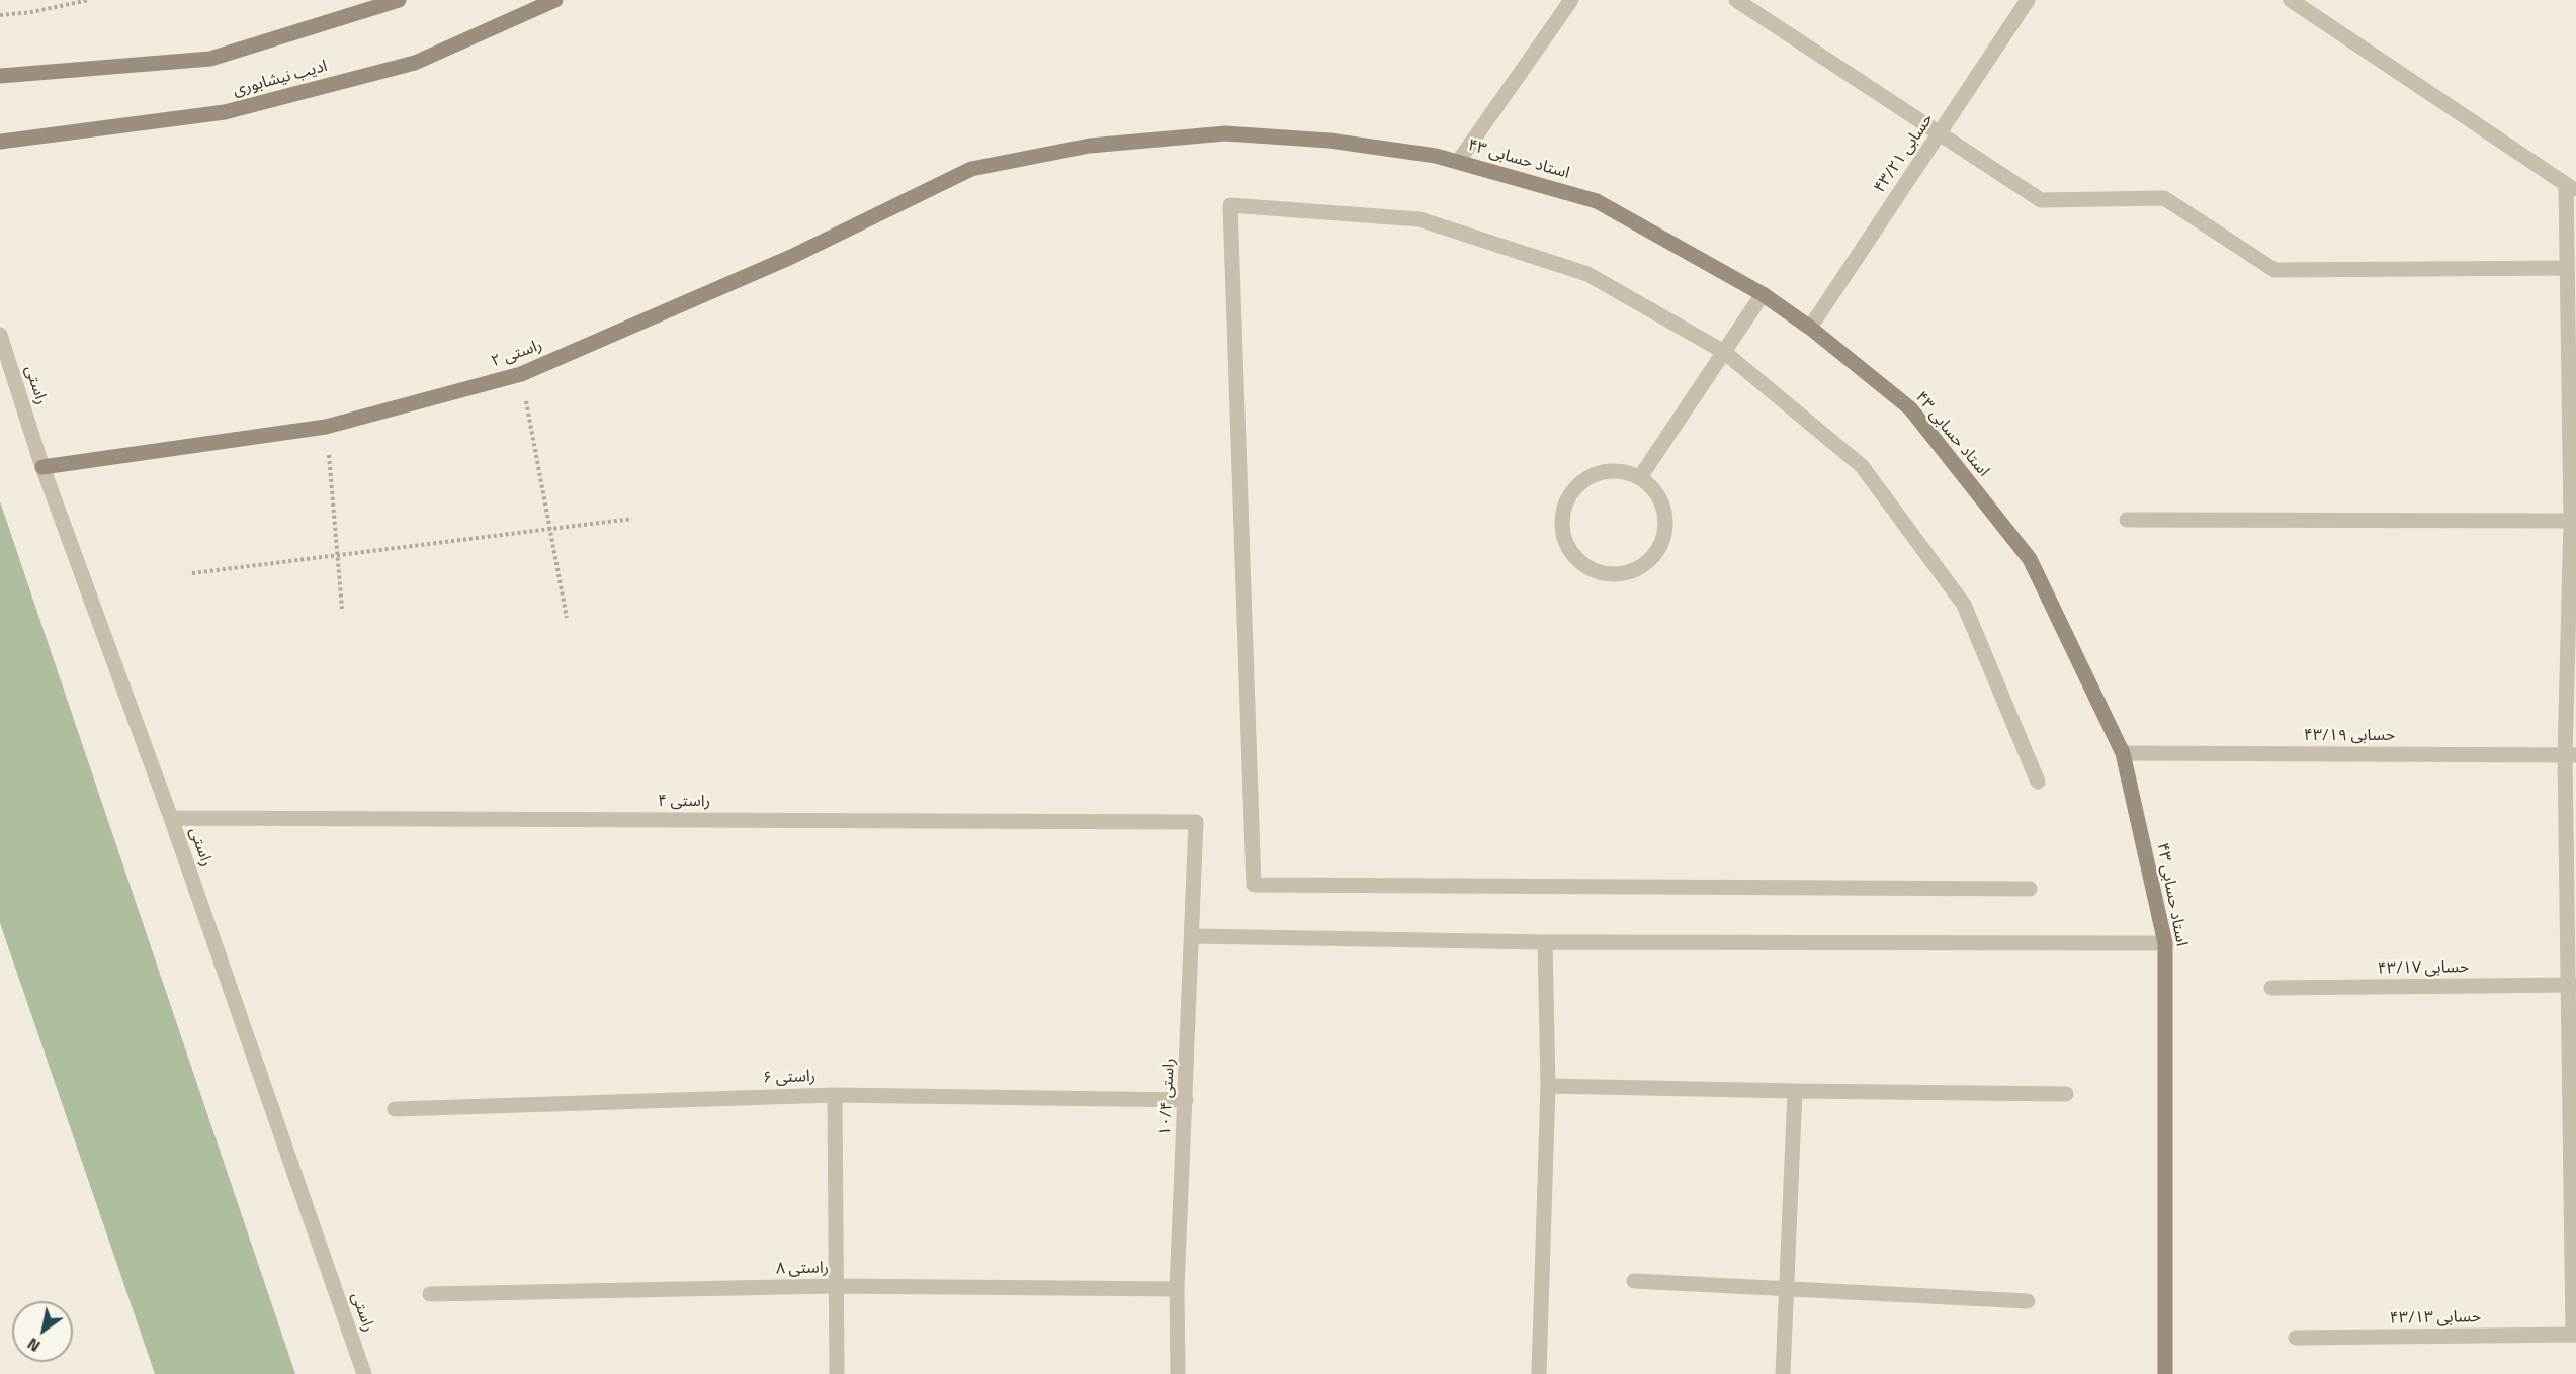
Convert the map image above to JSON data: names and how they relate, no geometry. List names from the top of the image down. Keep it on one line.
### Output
{"streets":{"street":["ادیب نیشابوری","حسابی ۴۳/۲۱","استاد حسابی ۴۳","راستی ۲","راستی","حسابی ۴۳/۱۹","راستی ۴","حسابی ۴۳/۱۷","راستی ۶","راستی ۱۰/۴","راستی ۸","حسابی ۴۳/۱۳"]},"crossings":[["حسابی ۴۳/۲۱","استاد حسابی ۴۳"],["استاد حسابی ۴۳","راستی ۲"],["استاد حسابی ۴۳","حسابی ۴۳/۱۹"],["راستی ۲","راستی"],["راستی","راستی ۴"],["راستی ۴","راستی ۱۰/۴"],["راستی ۶","راستی ۱۰/۴"],["راستی ۱۰/۴","راستی ۸"]],"north":"bottom left"}
